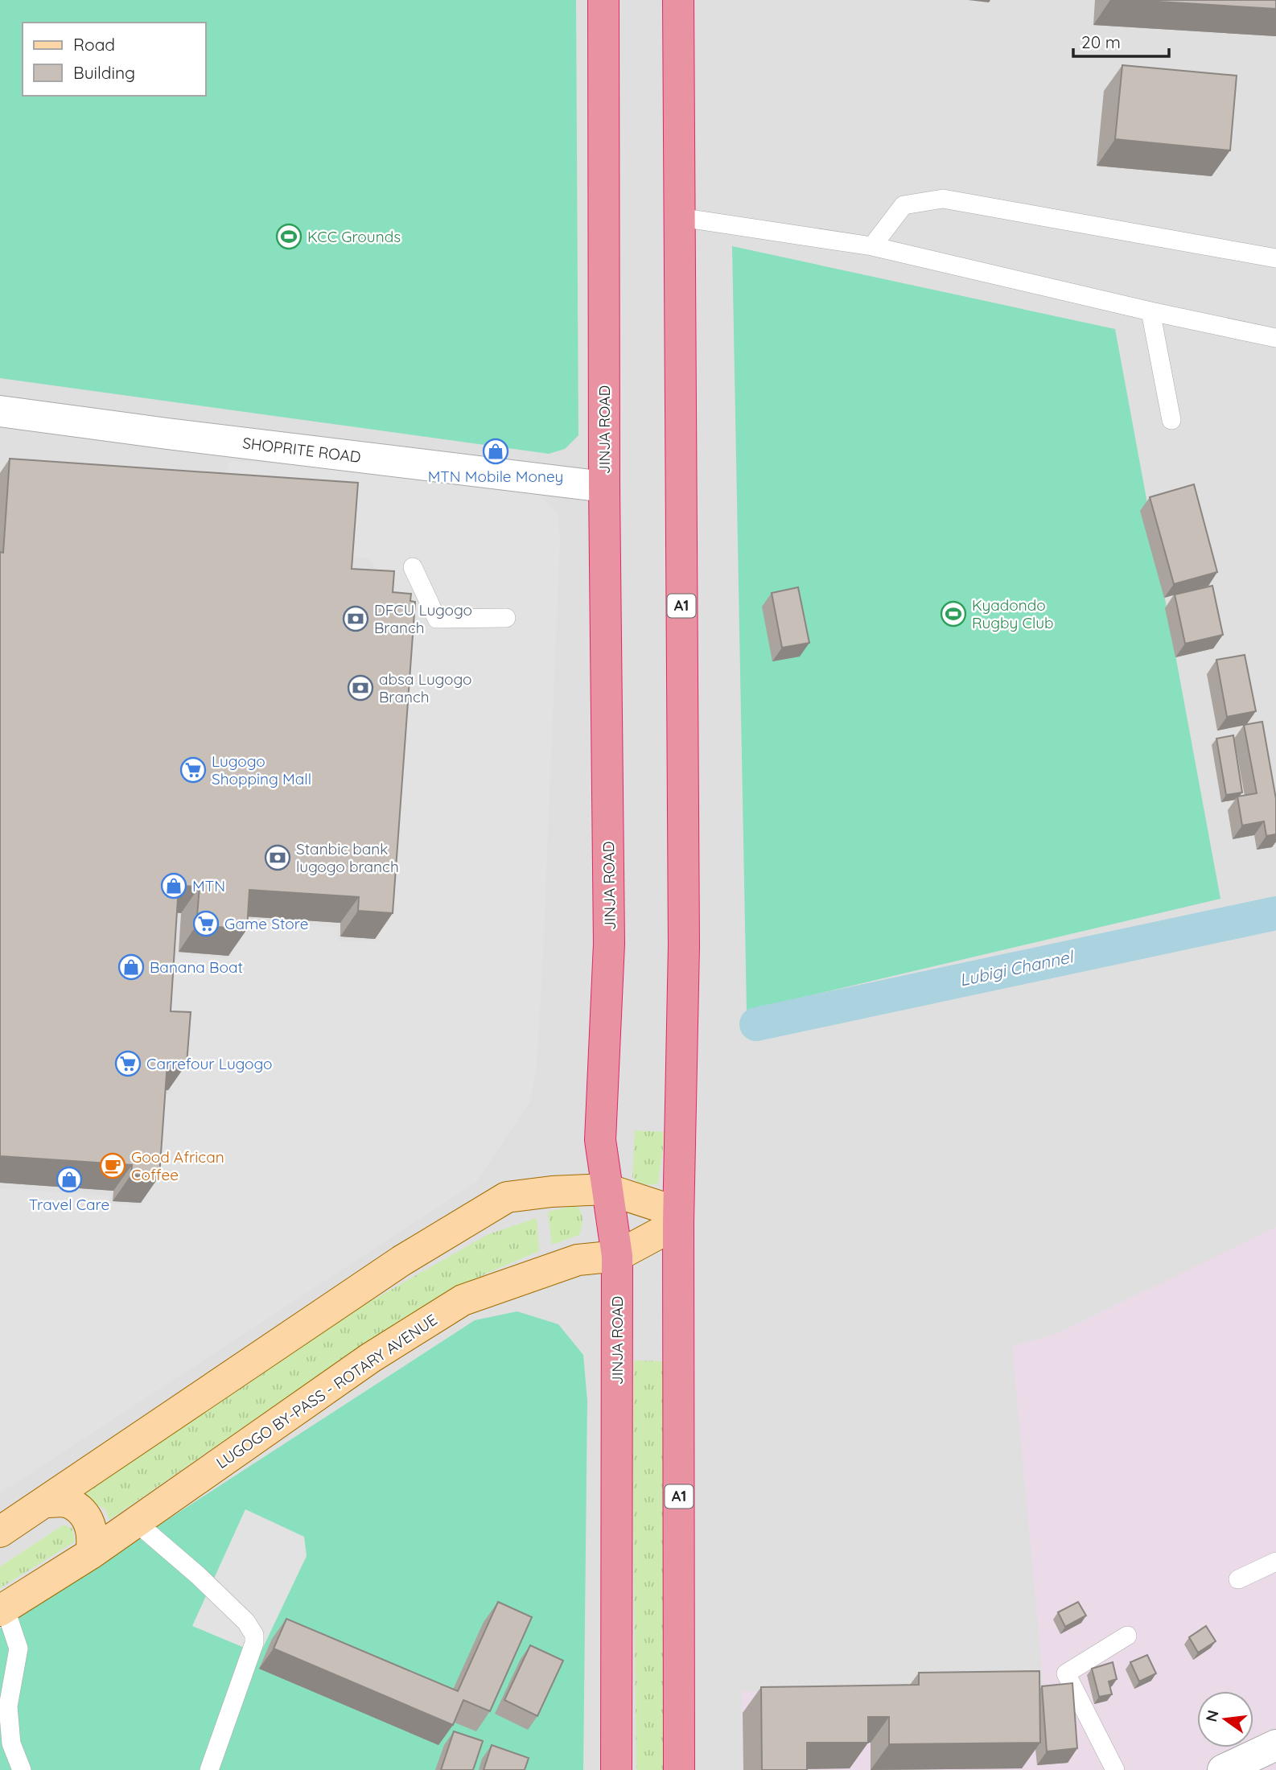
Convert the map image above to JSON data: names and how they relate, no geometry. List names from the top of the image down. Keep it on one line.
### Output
{"streets":{"highway":["JINJA ROAD","A1"],"main road":["LUGOGO BY-PASS - ROTARY AVENUE"],"street":["SHOPRITE ROAD"]},"crossings":[["JINJA ROAD","SHOPRITE ROAD"],["JINJA ROAD","LUGOGO BY-PASS - ROTARY AVENUE"],["A1","LUGOGO BY-PASS - ROTARY AVENUE"]],"water":["Lubigi Channel"],"places":{"sports":["KCC Grounds","Kyadondo Rugby Club"],"shop":["MTN Mobile Money","MTN","Banana Boat","Travel Care"],"bank":["DFCU Lugogo Branch","absa Lugogo Branch","Stanbic bank lugogo branch"],"supermarket":["Lugogo Shopping Mall","Game Store","Carrefour Lugogo"],"cafe":["Good African Coffee"]},"legend":["Road","Building"],"scale_bar":"20 m","north":"left"}
